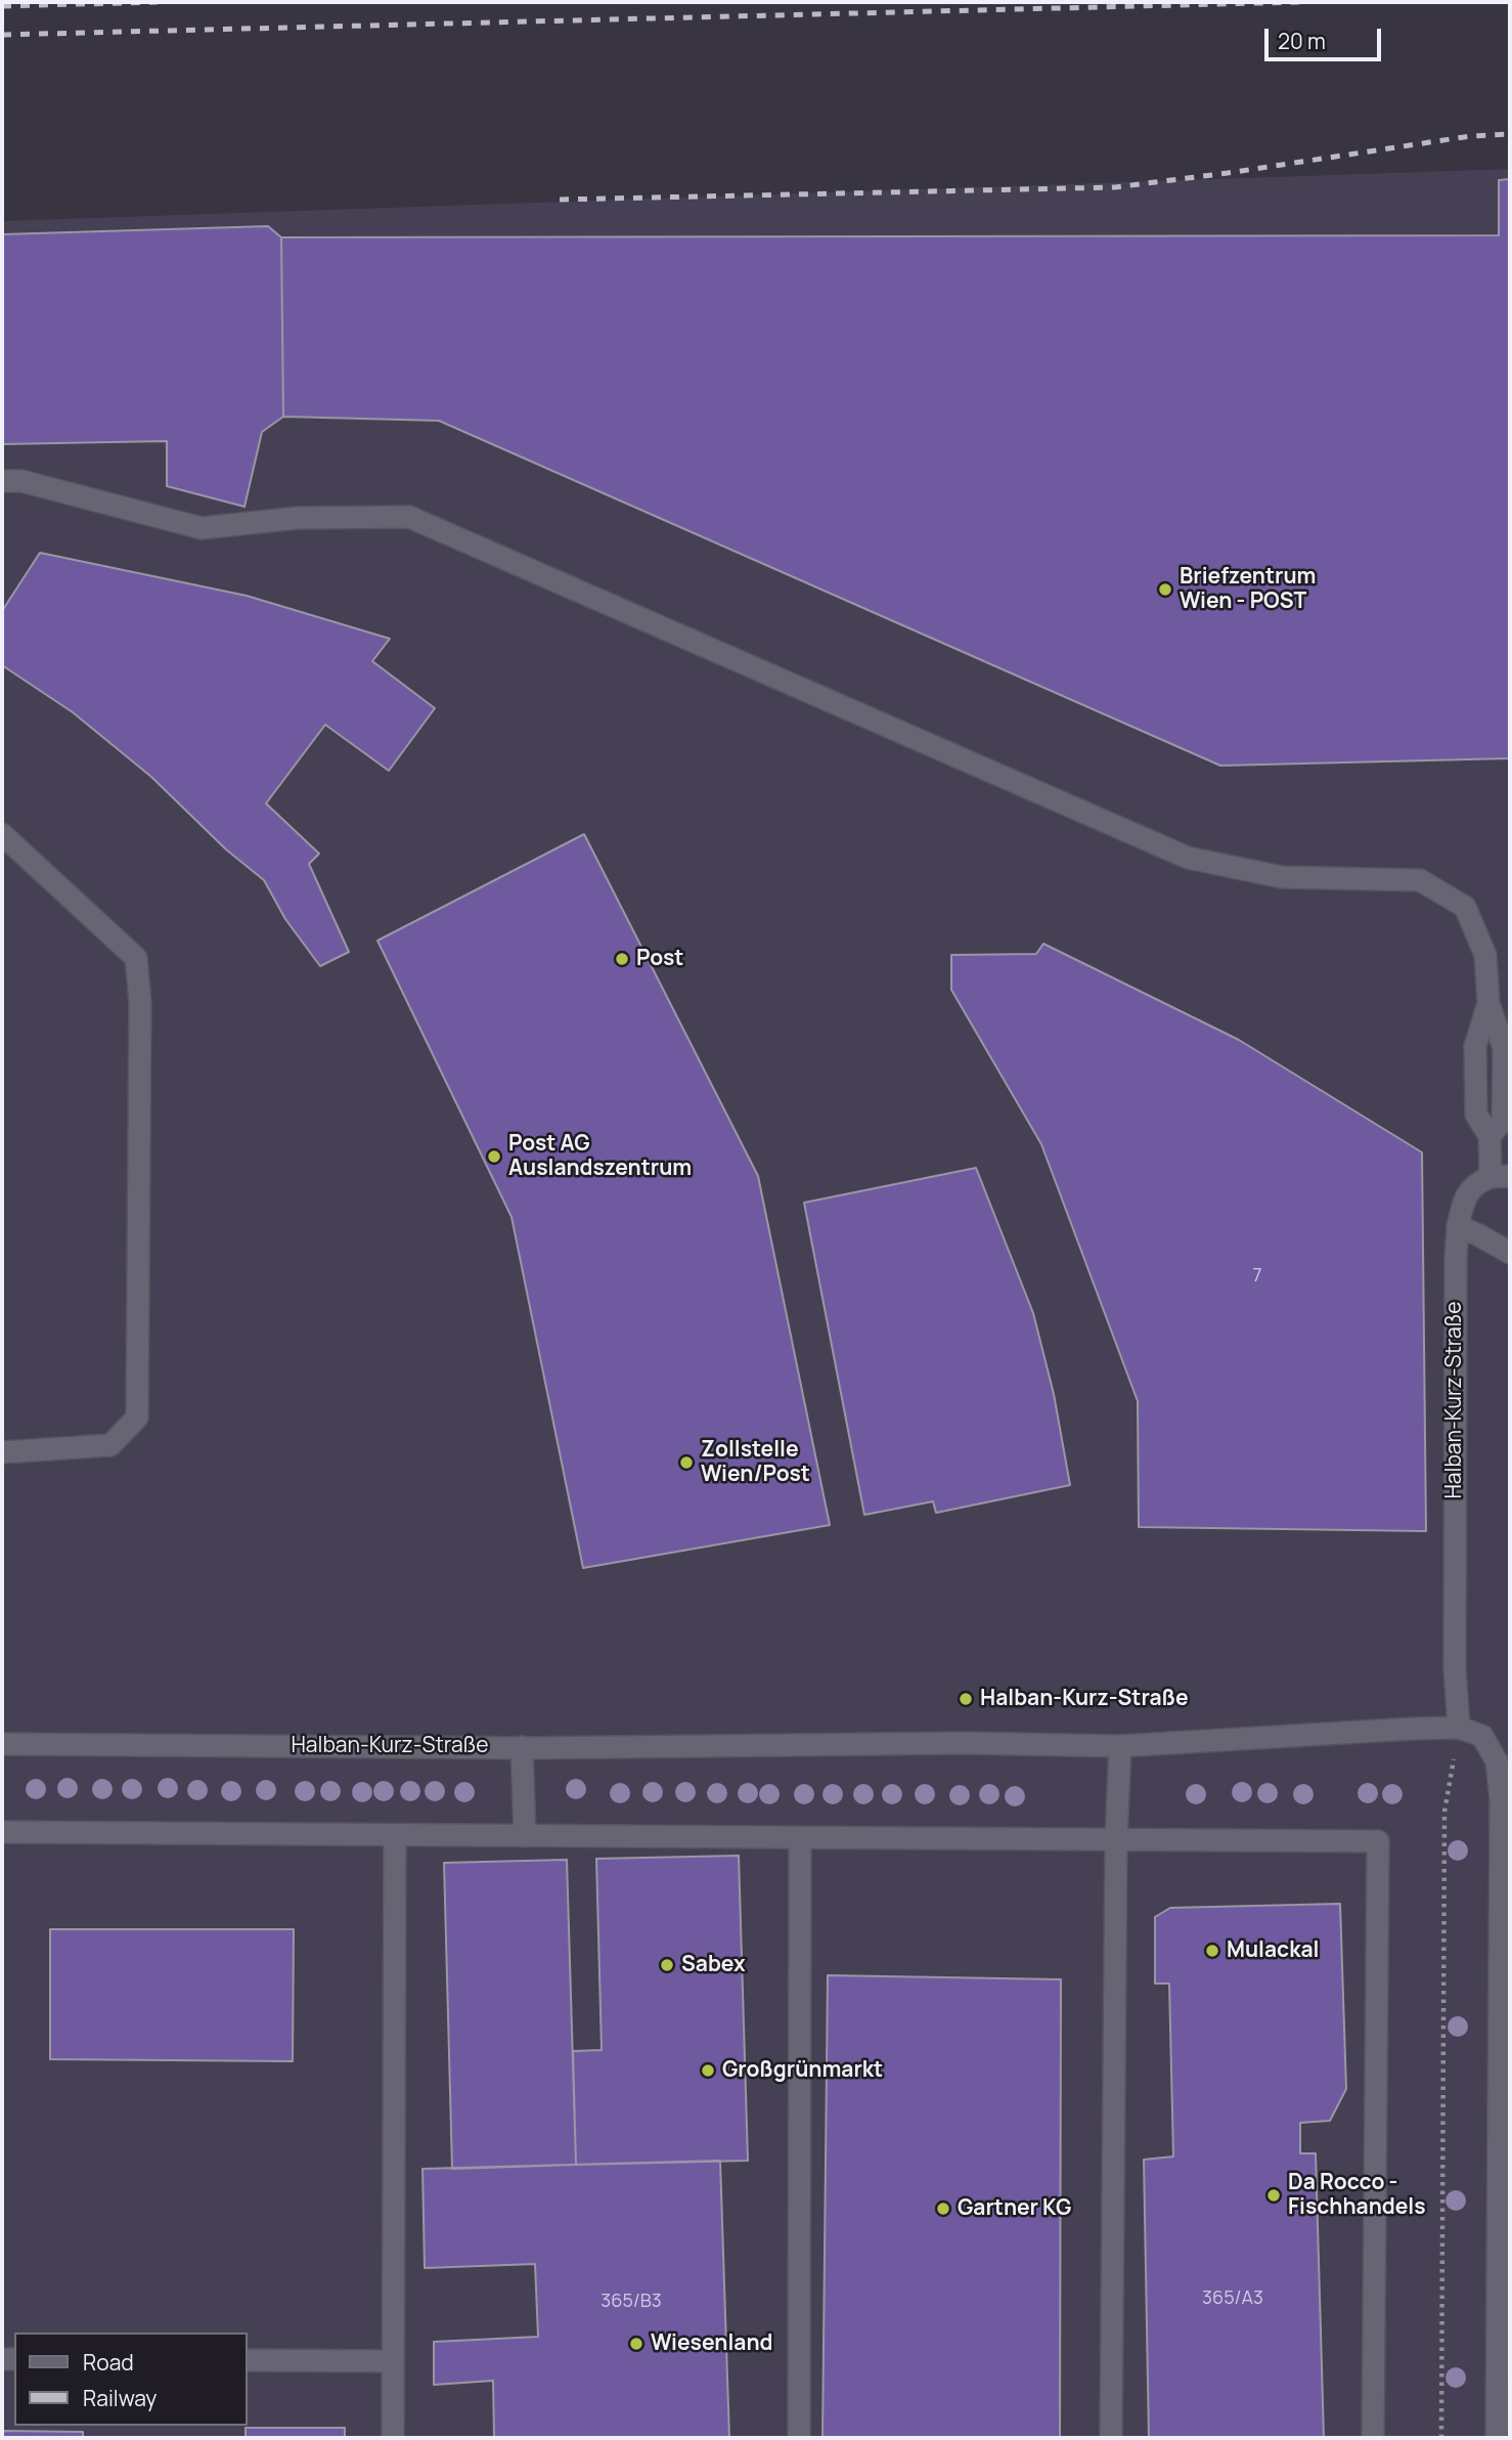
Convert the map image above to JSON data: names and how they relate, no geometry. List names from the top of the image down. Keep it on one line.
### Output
{"streets":{"street":["Halban-Kurz-Straße"]},"places":["Briefzentrum Wien - POST","Post","Post AG Auslandszentrum","Zollstelle Wien/Post","Halban-Kurz-Straße","Mulackal","Sabex","Großgrünmarkt","Da Rocco - Fischhandels","Gartner KG","Wiesenland"],"house_numbers":["7","365/A3","365/B3"],"legend":["Road","Railway"],"scale_bar":"20 m"}
